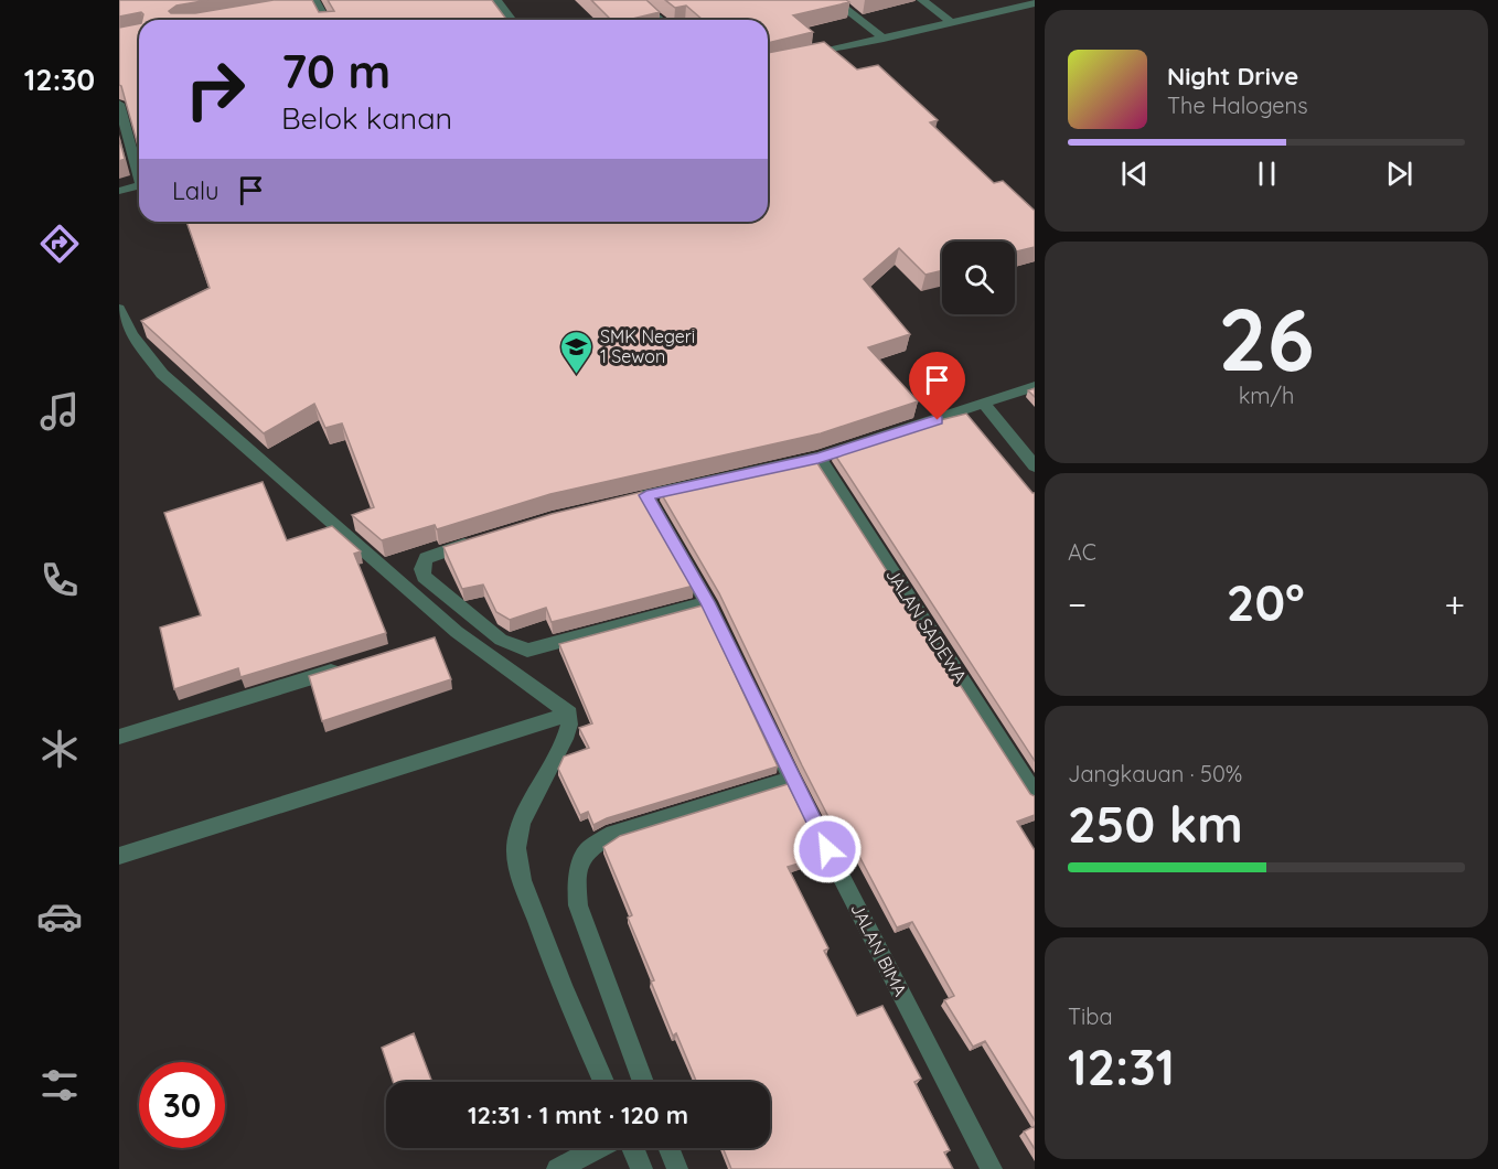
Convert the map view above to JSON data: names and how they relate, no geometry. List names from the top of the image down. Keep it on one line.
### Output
{"streets":{"street":["JALAN SADEWA","JALAN BIMA"]},"crossings":[["JALAN SADEWA","JALAN BIMA"]],"places":{"school or university":["SMK Negeri 1 Sewon"]},"page":{"tabs":"12:30","turn":["70 m","Belok kanan"],"song":["Night Drive","The Halogens"],"then":"Lalu","tile":[["26","km/h"],"AC",["Jangkauan · 50%","250 km"],["Tiba","12:31"]],"heat":["−","20°","+"],"limit":"30","trip":"12:31 · 1 mnt · 120 m"}}
